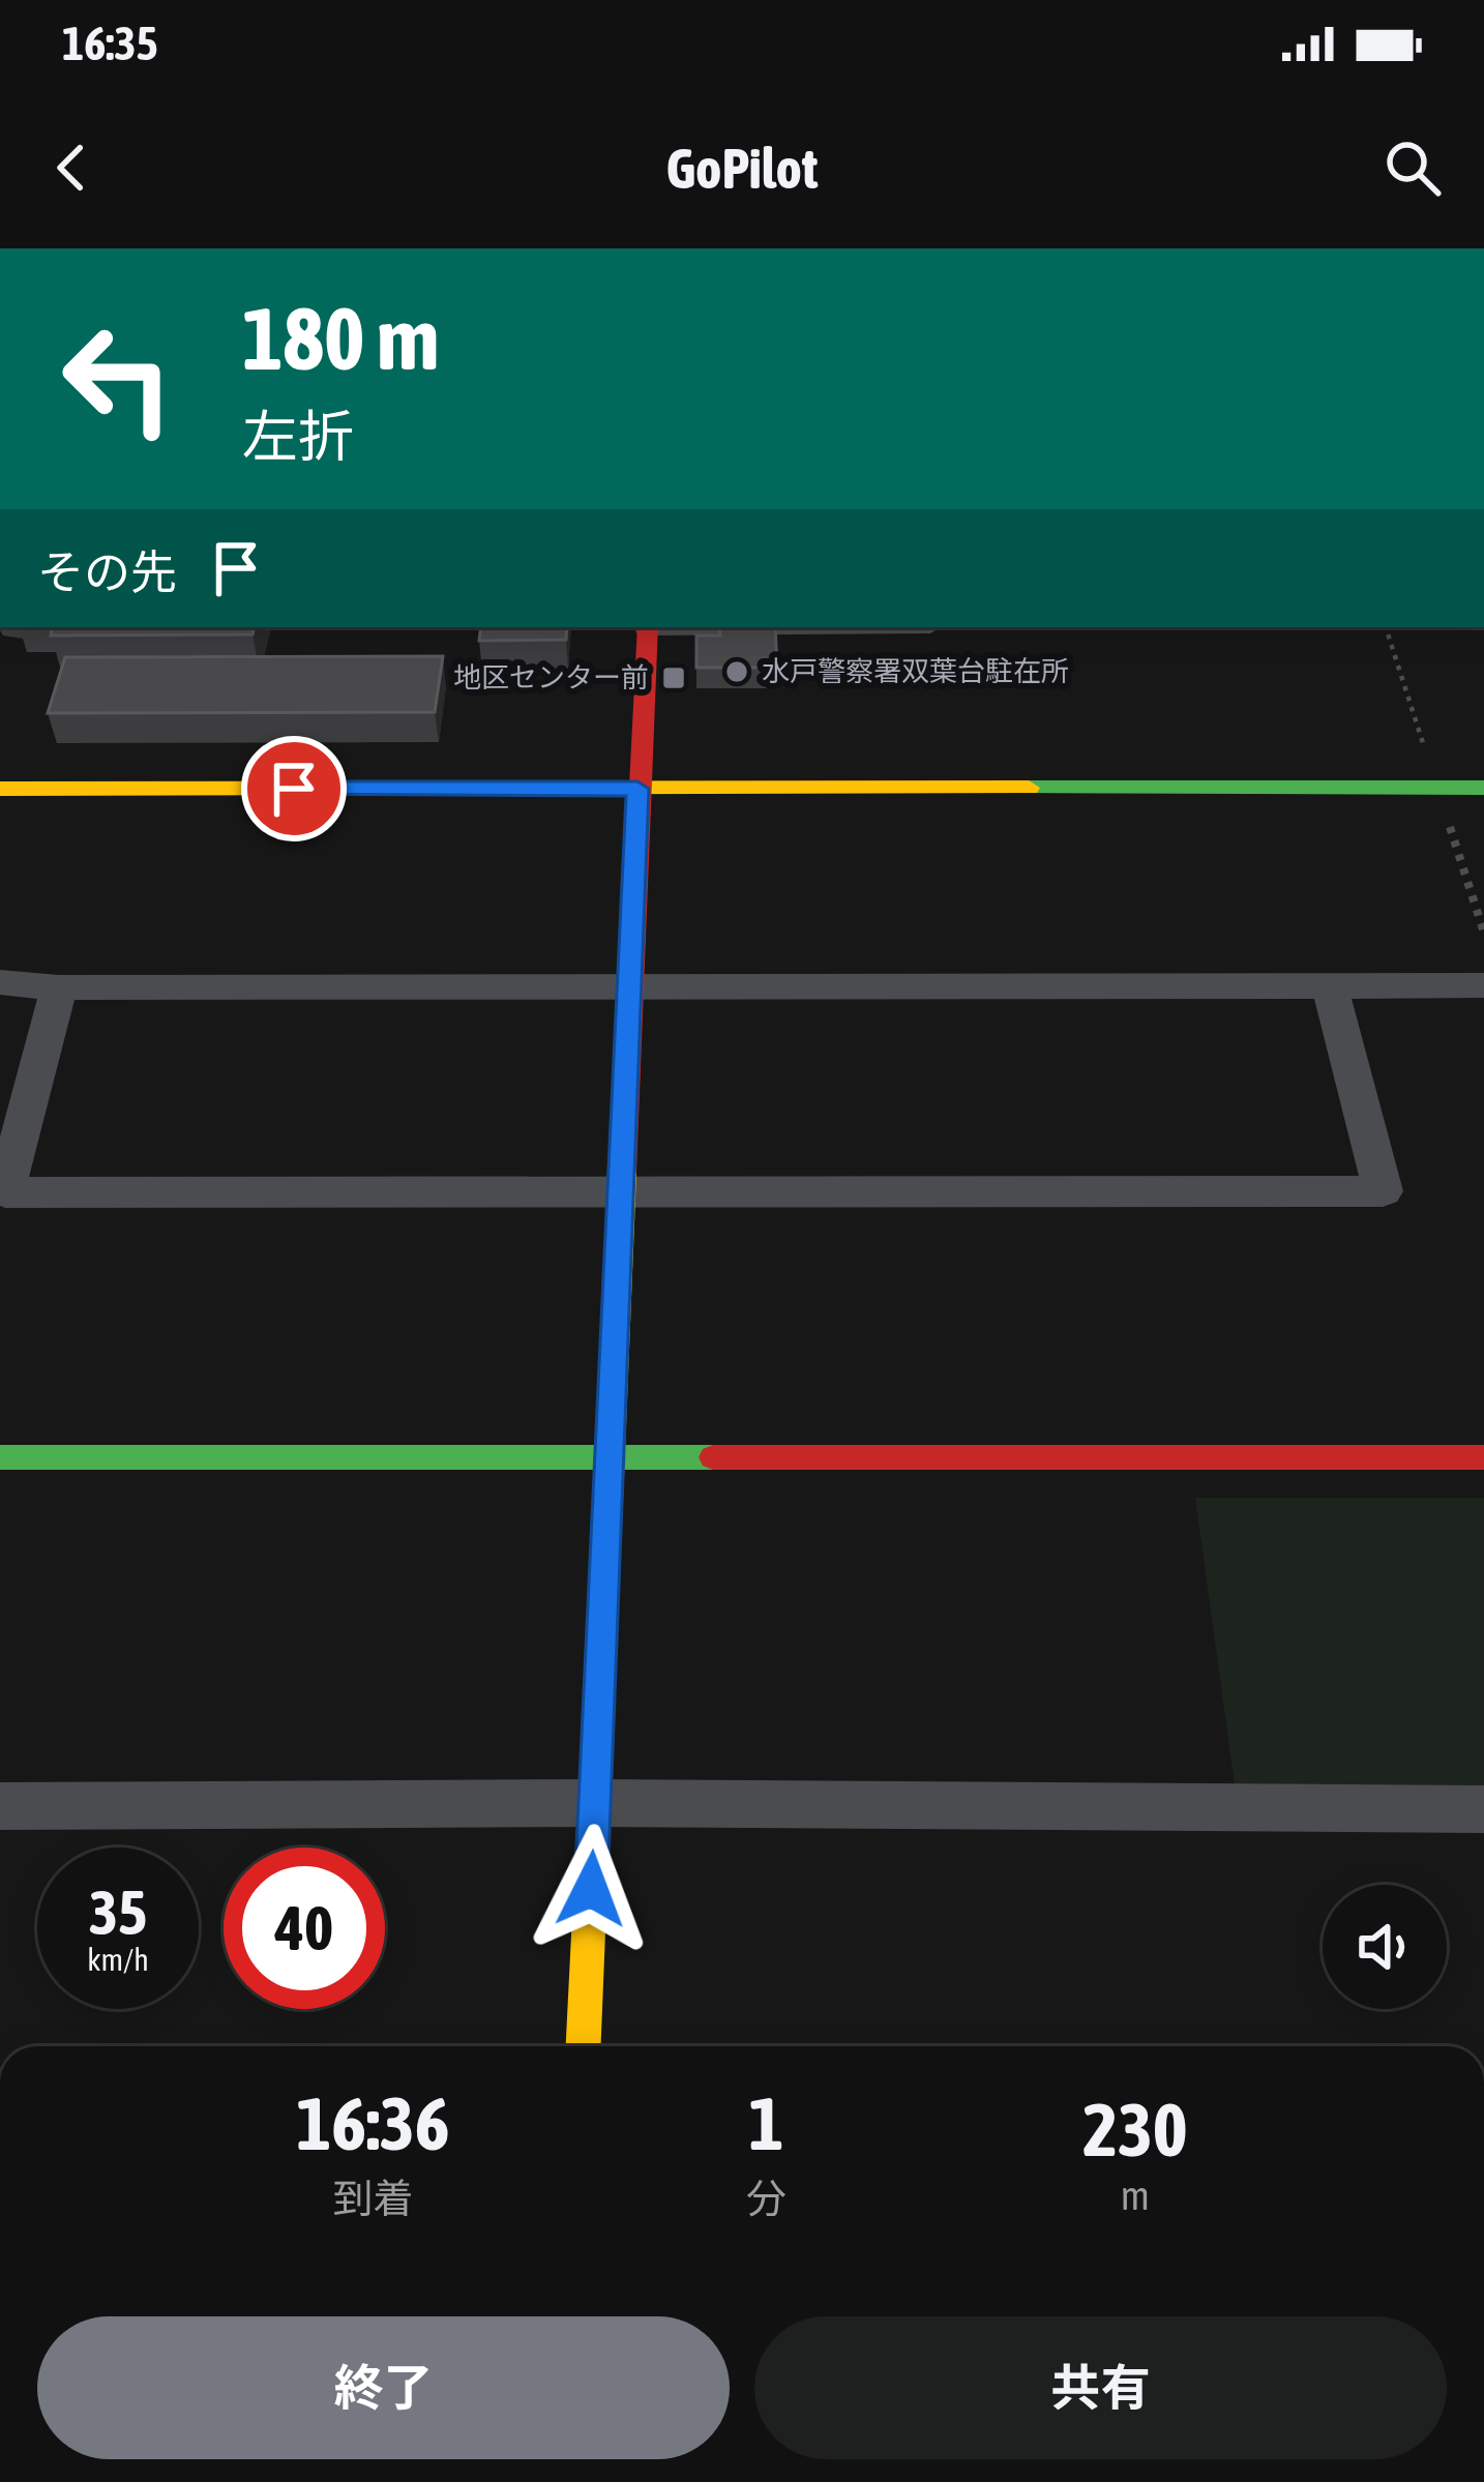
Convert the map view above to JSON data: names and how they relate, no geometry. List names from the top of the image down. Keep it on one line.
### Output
{"places":{"other":["水戸警察署双葉台駐在所"],"transit":["地区センター前"]},"page":{"status":"16:35","header":"GoPilot","turn":["180 m","左折"],"then":"その先","speed":"35 km/h","limit":"40","eta":["16:36","到着","1","分","230","m"],"buttons":["終了","共有"]}}
